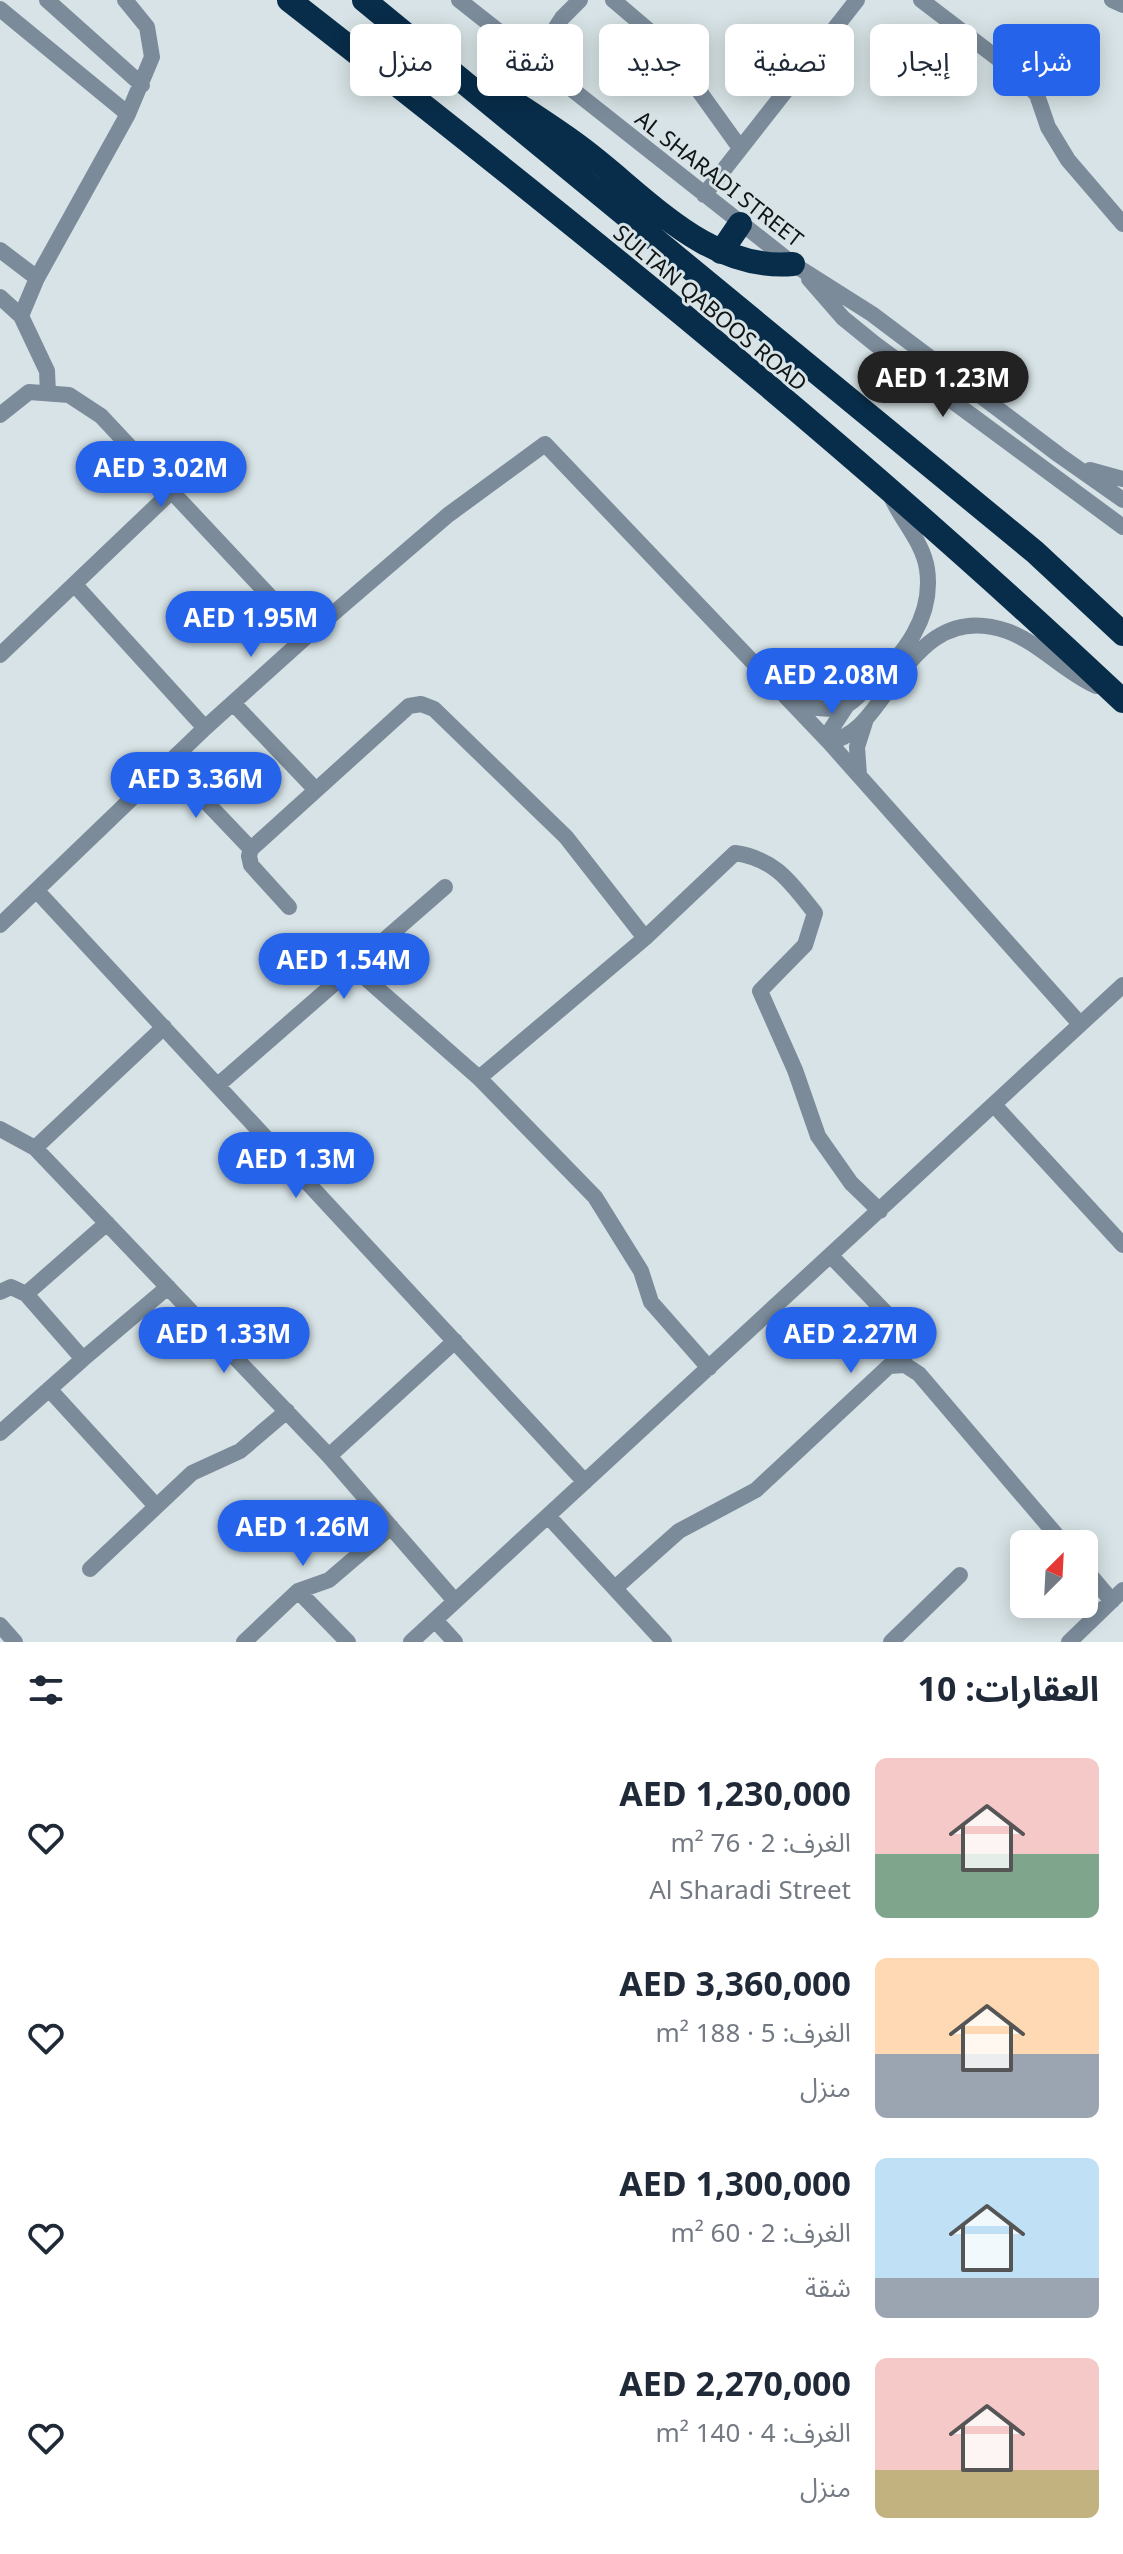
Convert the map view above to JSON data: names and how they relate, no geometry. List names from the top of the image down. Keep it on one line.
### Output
{"streets":{"highway":["SULTAN QABOOS ROAD"],"street":["AL SHARADI STREET"]},"north":"top right","page":{"chip":["شراء","إيجار","تصفية","جديد","شقة","منزل"],"price":["AED 1.23M","AED 3.02M","AED 1.95M","AED 2.08M","AED 3.36M","AED 1.54M","AED 1.3M","AED 1.33M","AED 2.27M","AED 1.26M"],"heading":"العقارات: 10","list":[{"name":"AED 1,230,000","note":"الغرف: 2 · 76 m² · Al Sharadi Street"},{"name":"AED 3,360,000","note":"الغرف: 5 · 188 m² · منزل"},{"name":"AED 1,300,000","note":"الغرف: 2 · 60 m² · شقة"},{"name":"AED 2,270,000","note":"الغرف: 4 · 140 m² · منزل"}]}}
